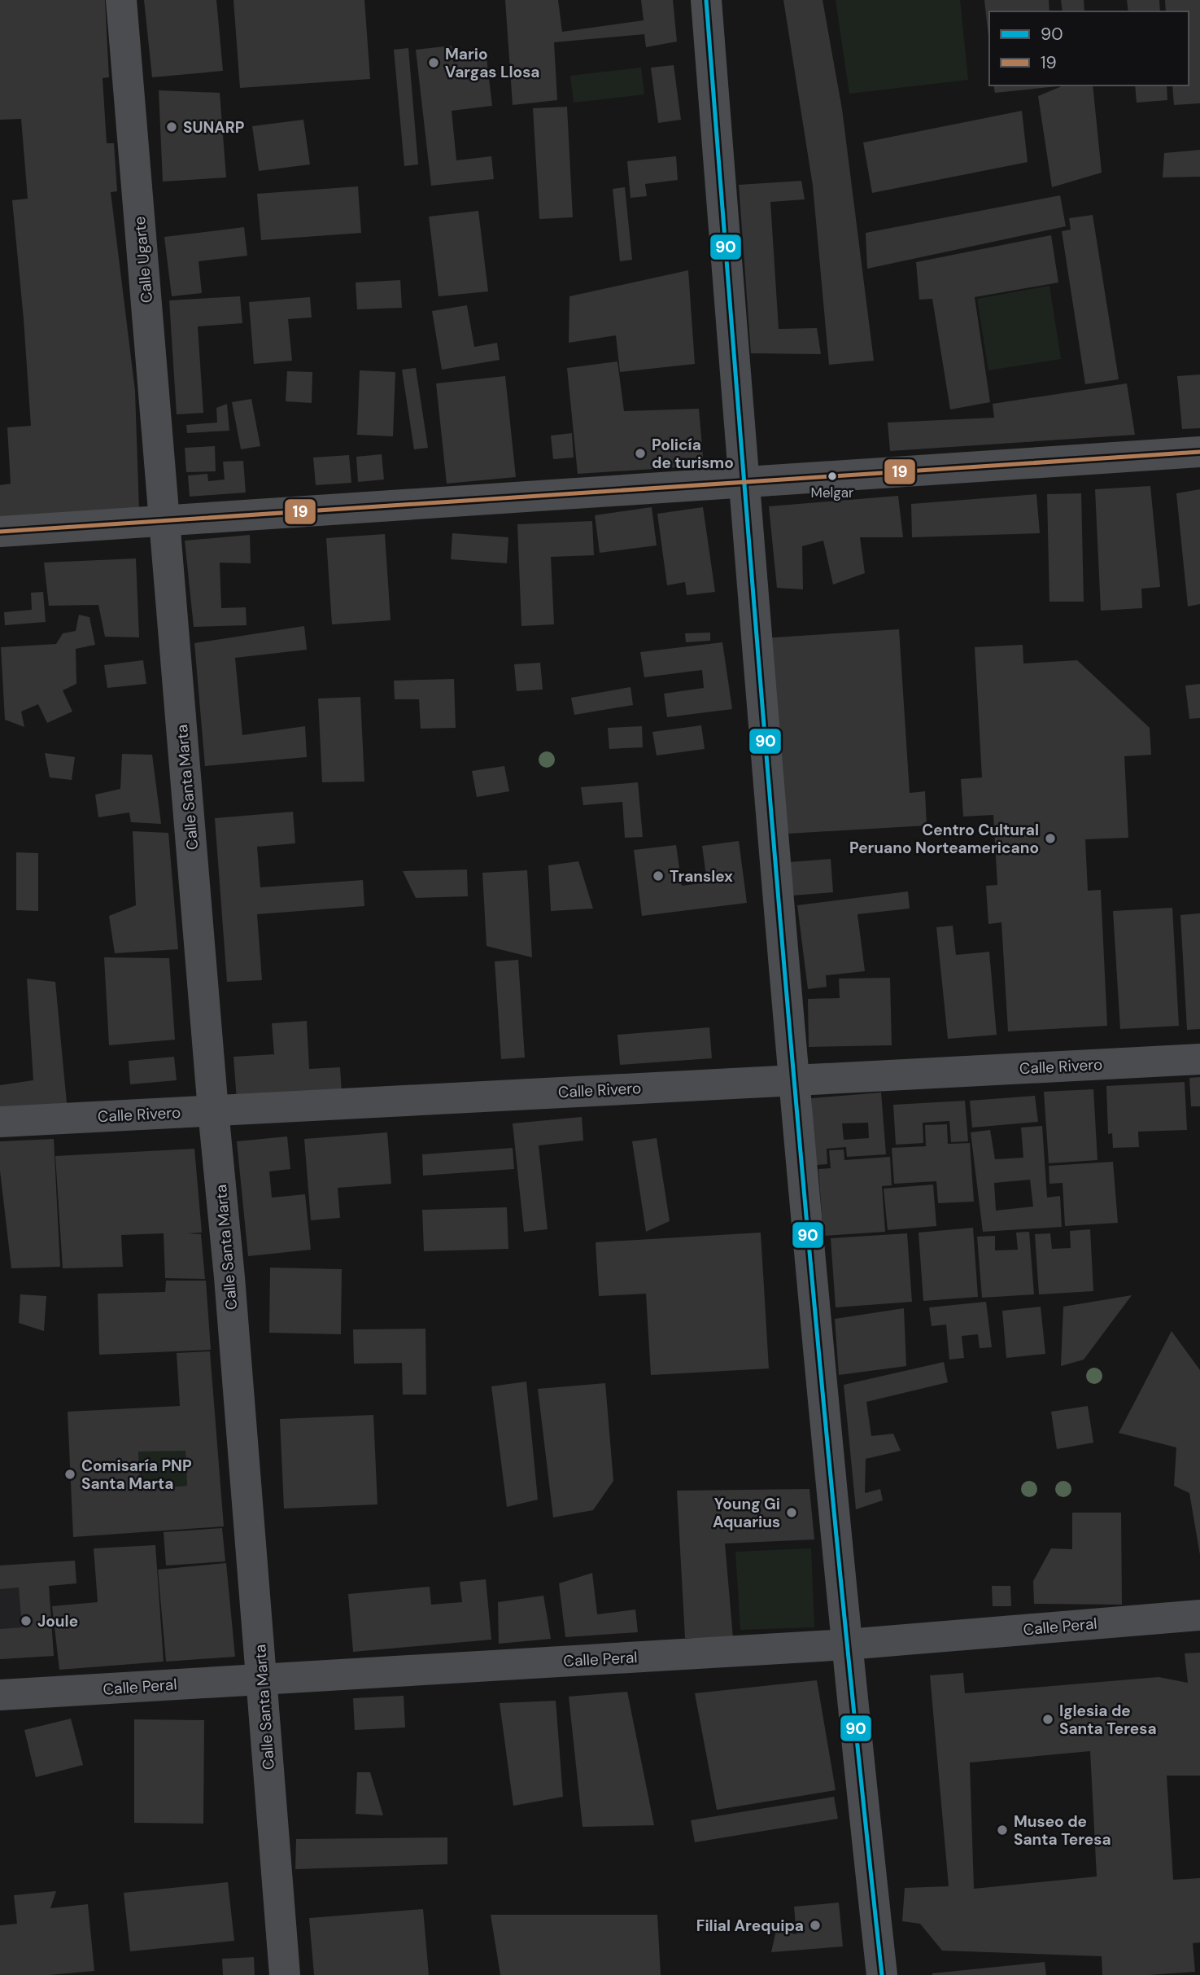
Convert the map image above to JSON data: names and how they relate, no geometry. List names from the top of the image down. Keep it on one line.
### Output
{"streets":{"street":["Calle Ugarte","Calle Santa Marta","Calle Rivero","Calle Peral"]},"crossings":[["Calle Ugarte","Calle Santa Marta"],["Calle Santa Marta","Calle Rivero"],["Calle Santa Marta","Calle Peral"]],"places":["Mario Vargas Llosa","SUNARP","Policía de turismo","Melgar","Centro Cultural Peruano Norteamericano","Translex","Comisaría PNP Santa Marta","Young Gi Aquarius","Joule","Iglesia de Santa Teresa","Museo de Santa Teresa","Filial Arequipa"],"lines":["transit line 90","transit line 19"],"legend":["90","19"]}
